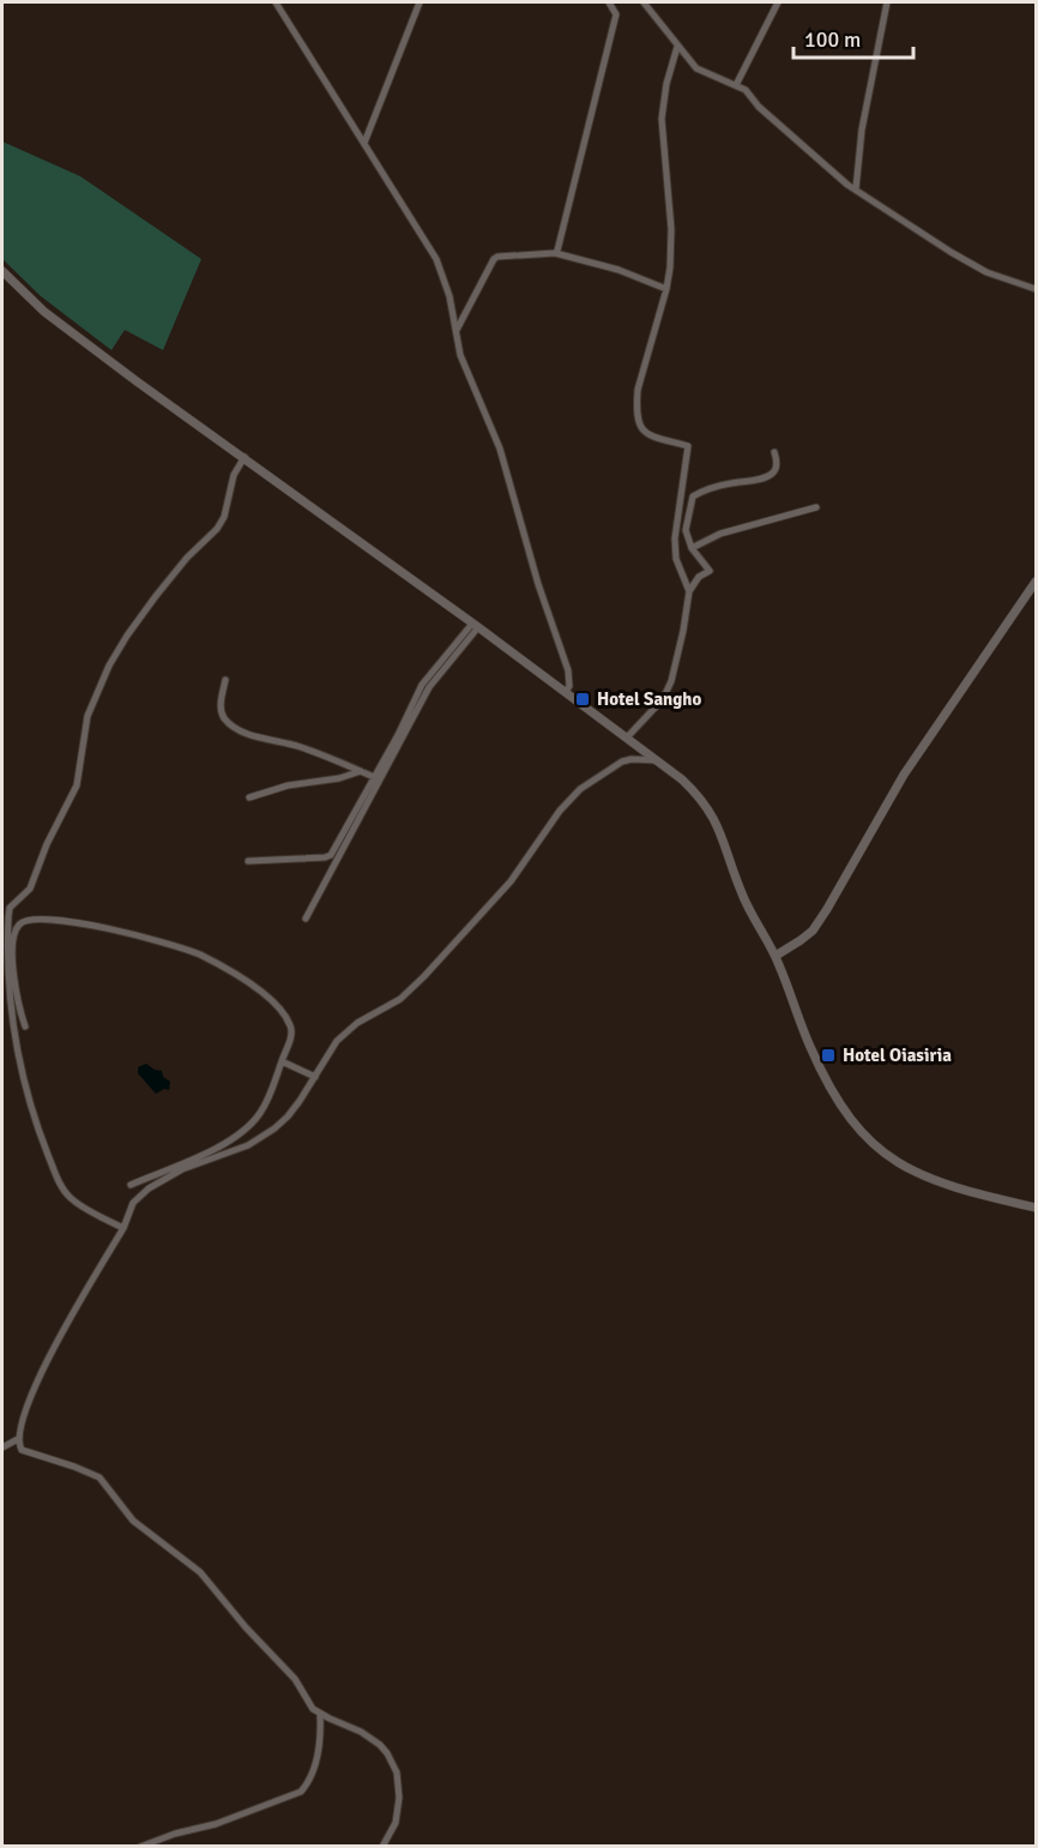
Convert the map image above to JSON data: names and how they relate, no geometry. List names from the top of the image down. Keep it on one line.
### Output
{"places":{"transit":["Hotel Sangho","Hotel Oiasiria"]},"scale_bar":"100 m"}
